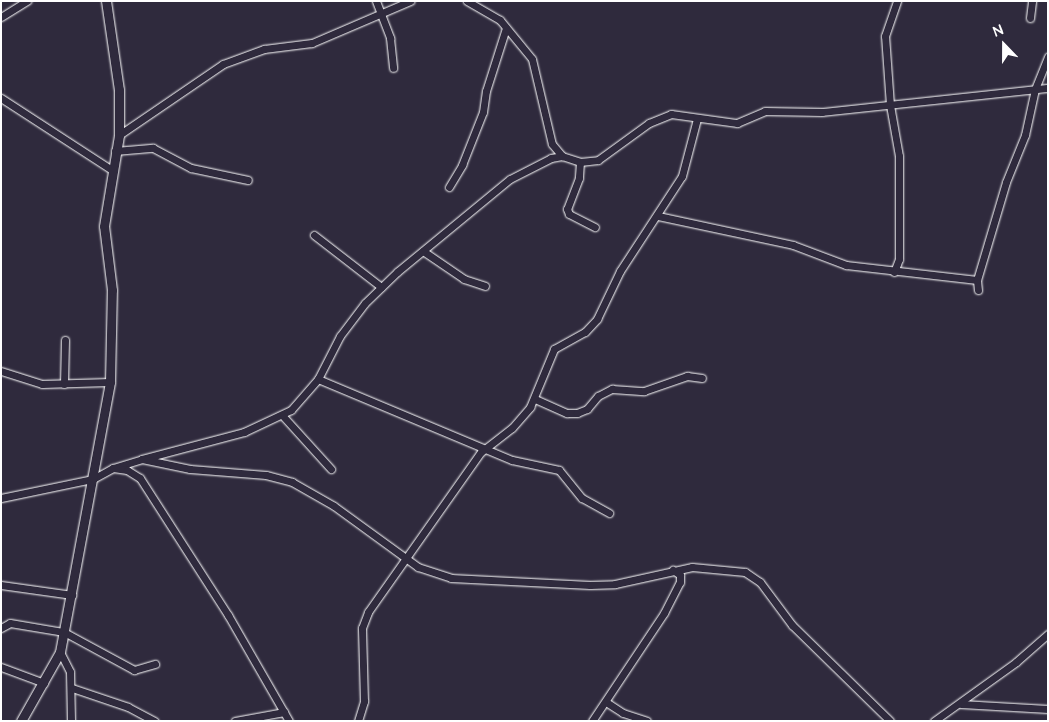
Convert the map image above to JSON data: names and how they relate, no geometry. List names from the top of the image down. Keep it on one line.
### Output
{"north":"top"}
